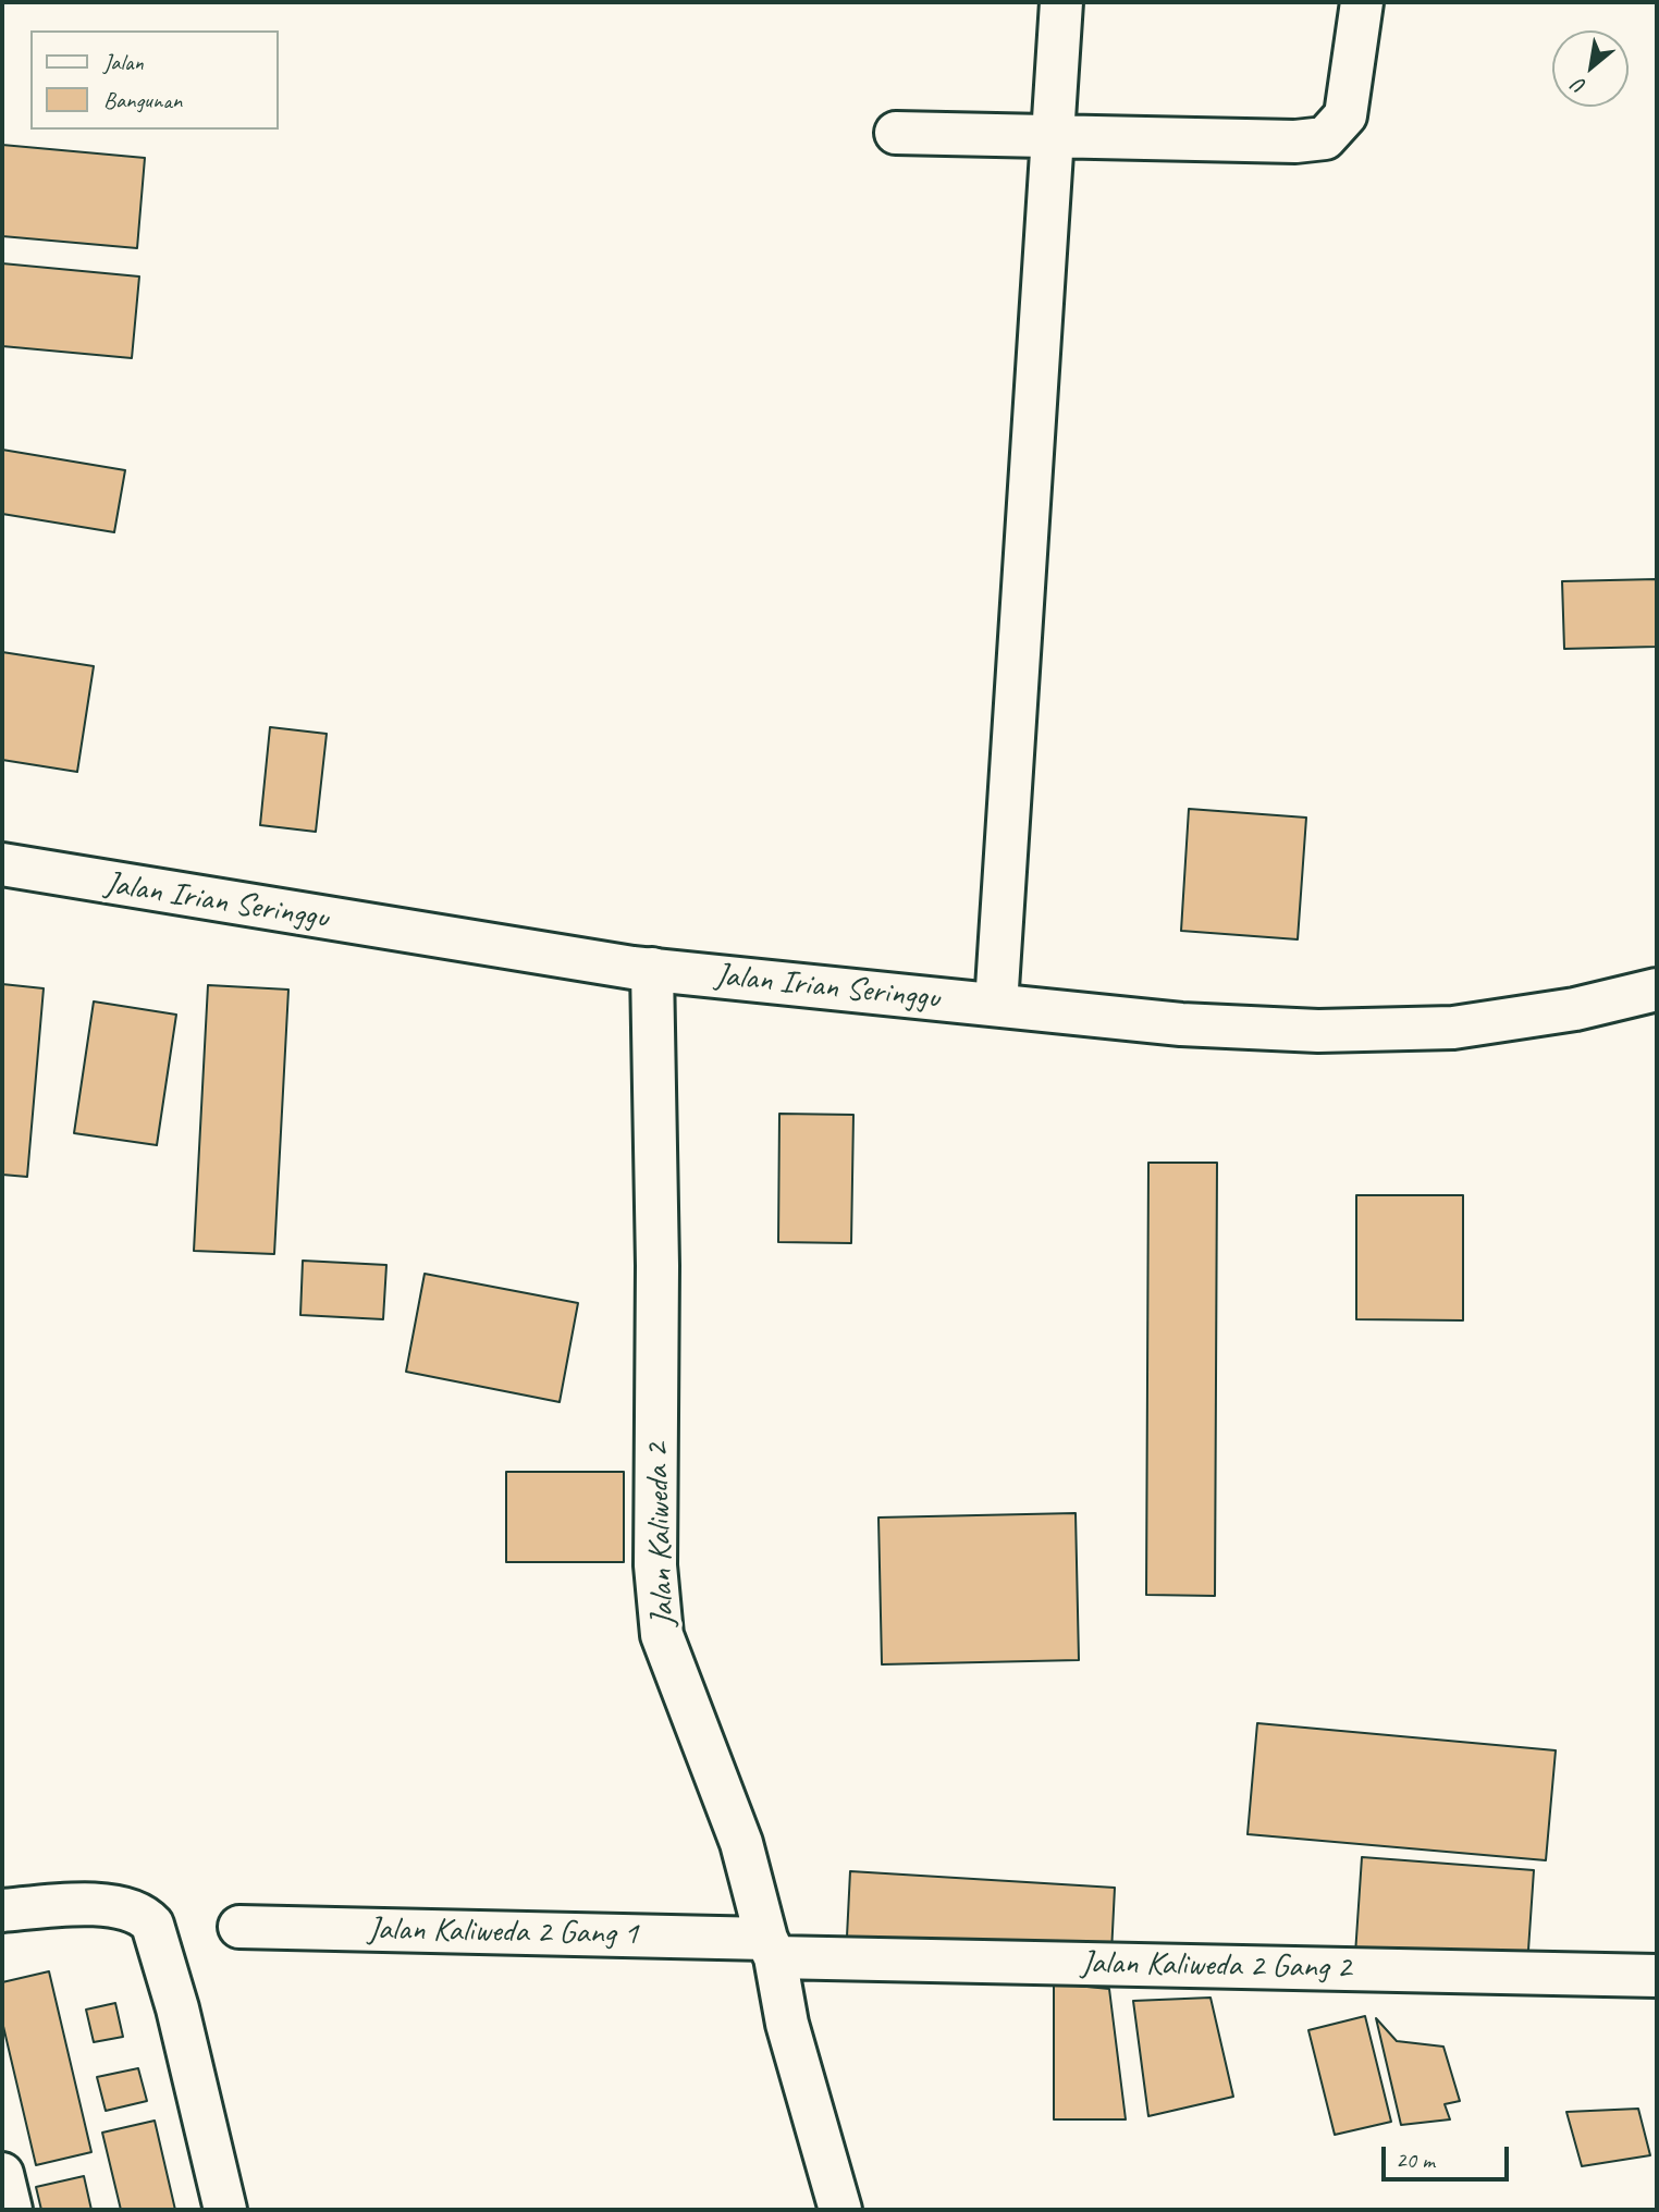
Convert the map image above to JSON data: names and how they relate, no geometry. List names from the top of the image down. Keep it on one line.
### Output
{"streets":{"street":["Jalan Irian Seringgu","Jalan Kaliweda 2","Jalan Kaliweda 2 Gang 1","Jalan Kaliweda 2 Gang 2"]},"crossings":[["Jalan Irian Seringgu","Jalan Kaliweda 2"],["Jalan Kaliweda 2","Jalan Kaliweda 2 Gang 1"],["Jalan Kaliweda 2","Jalan Kaliweda 2 Gang 2"],["Jalan Kaliweda 2 Gang 1","Jalan Kaliweda 2 Gang 2"]],"legend":["Jalan","Bangunan"],"scale_bar":"20 m","north":"bottom left"}
